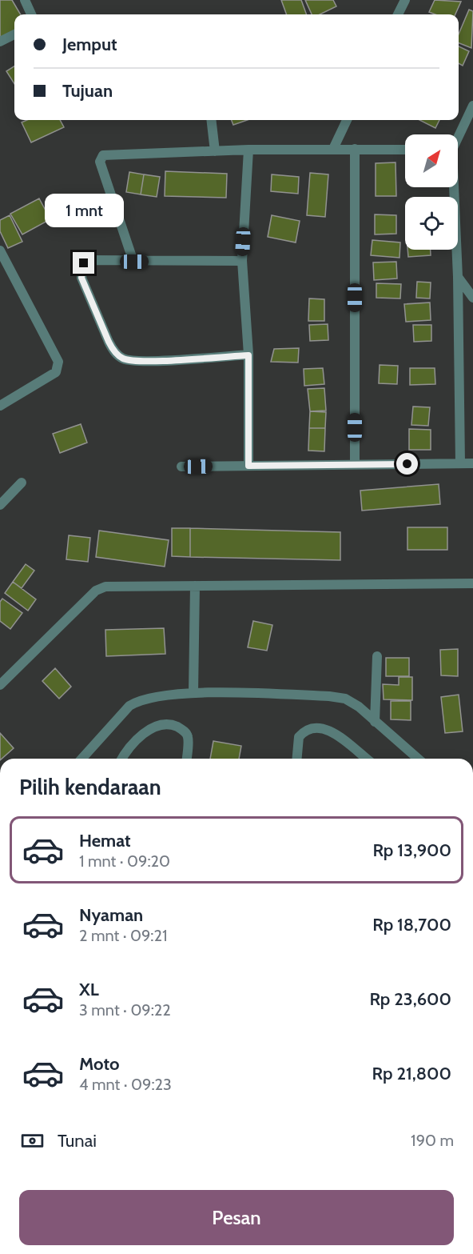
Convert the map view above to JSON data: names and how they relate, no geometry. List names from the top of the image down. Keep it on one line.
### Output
{"north":"top right","page":{"banner":["Jemput","Tujuan"],"bubble":"1 mnt","heading":"Pilih kendaraan","list":[{"name":"Hemat","note":"1 mnt · 09:20","value":"Rp 13,900"},{"name":"Nyaman","note":"2 mnt · 09:21","value":"Rp 18,700"},{"name":"XL","note":"3 mnt · 09:22","value":"Rp 23,600"},{"name":"Moto","note":"4 mnt · 09:23","value":"Rp 21,800"}],"pay":["Tunai","190 m"],"buttons":"Pesan"}}
